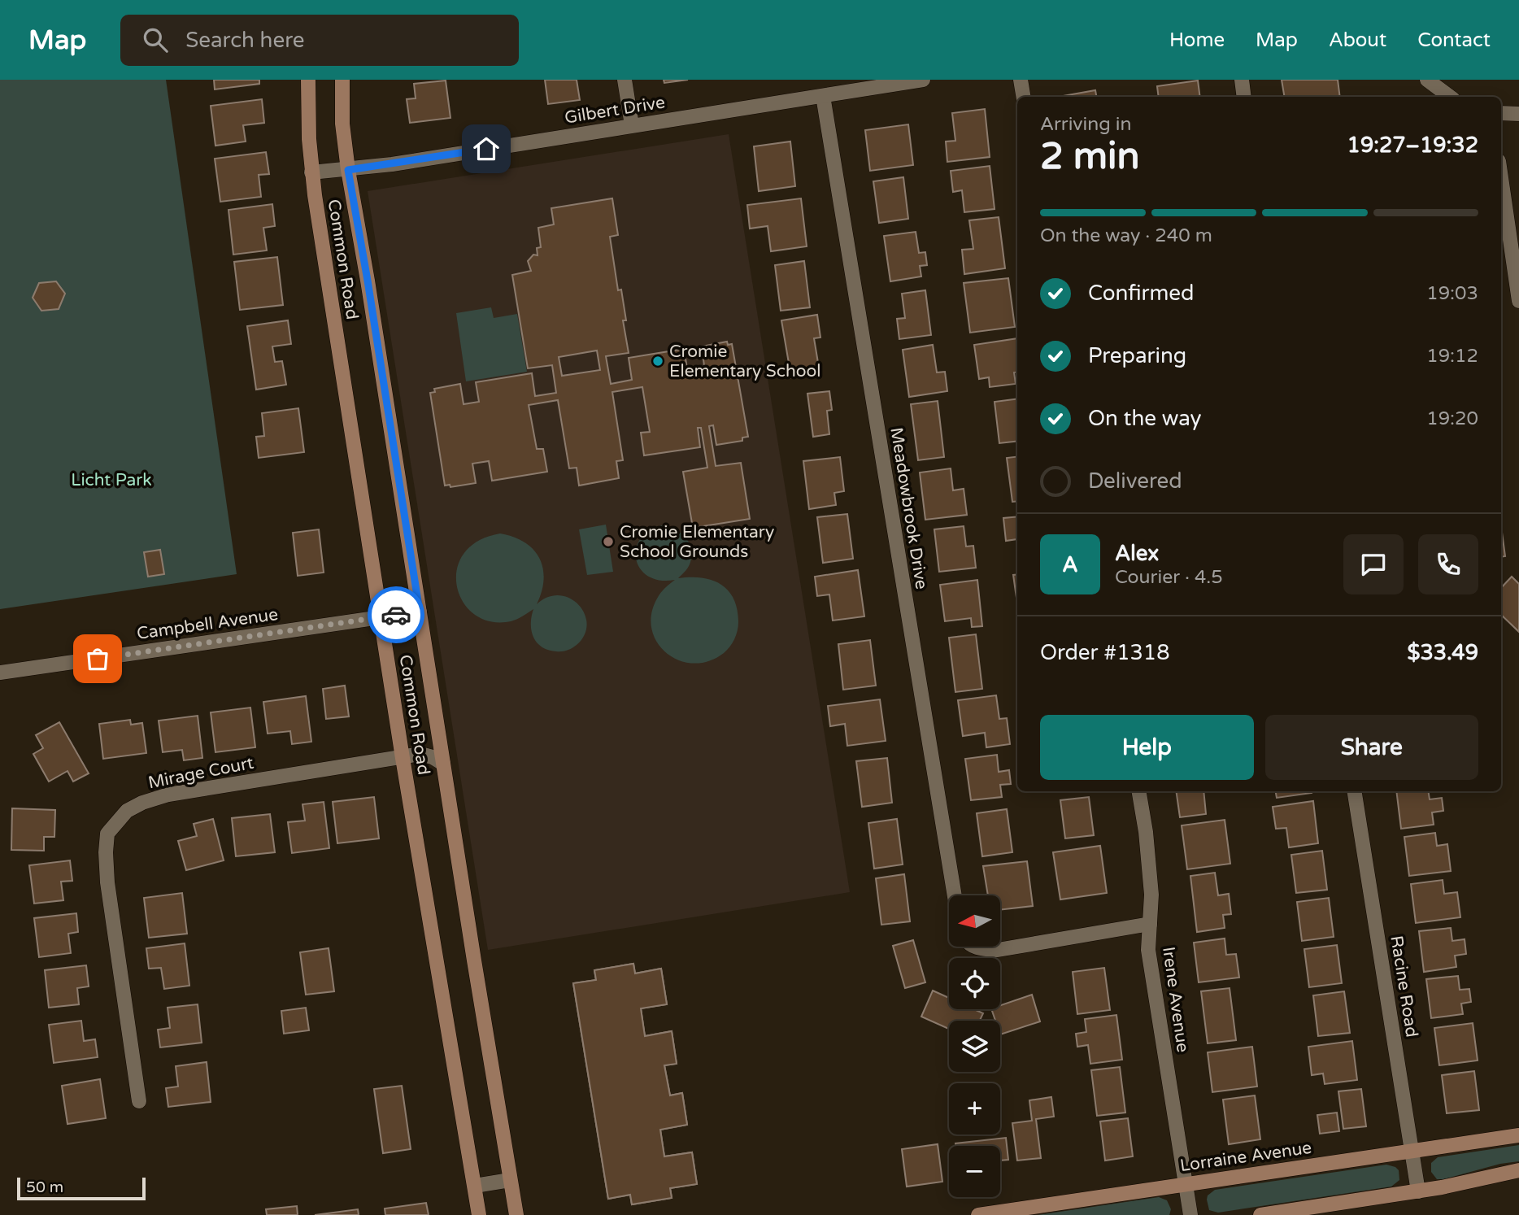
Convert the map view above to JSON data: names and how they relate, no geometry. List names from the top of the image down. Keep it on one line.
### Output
{"streets":{"street":["Gilbert Drive","Common Road","Meadowbrook Drive","Campbell Avenue","Mirage Court","Racine Road","Irene Avenue","Lorraine Avenue"]},"crossings":[["Gilbert Drive","Common Road"],["Gilbert Drive","Meadowbrook Drive"],["Common Road","Campbell Avenue"],["Common Road","Mirage Court"],["Racine Road","Lorraine Avenue"],["Irene Avenue","Lorraine Avenue"]],"parks":["Licht Park"],"places":["Cromie Elementary School","Cromie Elementary School Grounds"],"scale_bar":"50 m","north":"left","page":{"header":"Map","search":"Search here","nav":["Home","Map","About","Contact"],"heading":["2 min","Arriving in","19:27–19:32"],"panel":["Alex","Courier · 4.5","Order #1318","$33.49"],"bar":"On the way · 240 m","list":[["Confirmed","19:03"],["Preparing","19:12"],["On the way","19:20"],"Delivered"],"round":"A","buttons":["Help","Share"],"map_buttons":["+","−"],"scale":"50 m"}}
